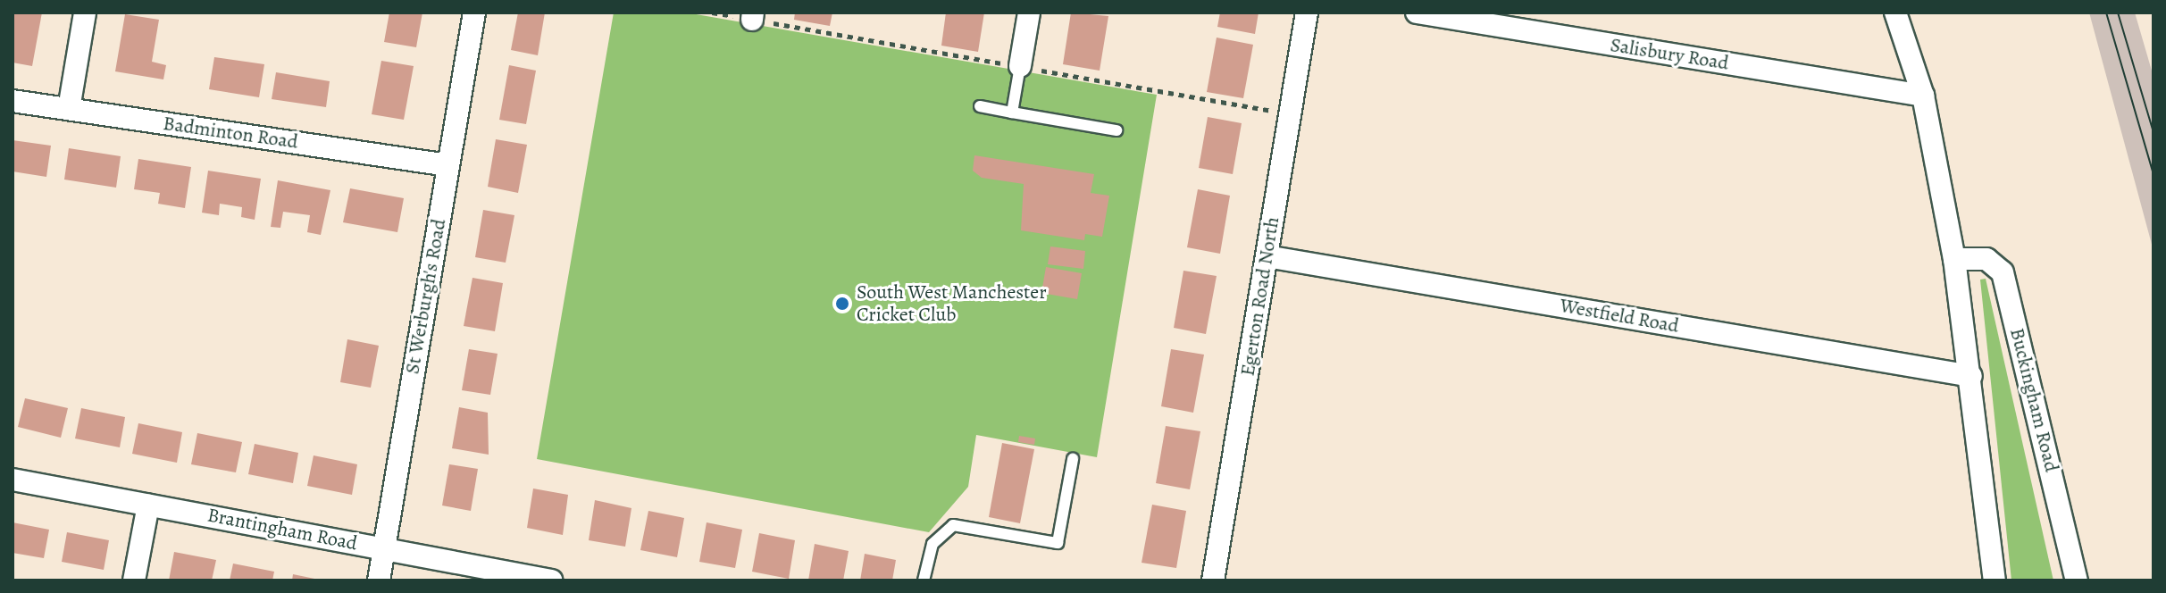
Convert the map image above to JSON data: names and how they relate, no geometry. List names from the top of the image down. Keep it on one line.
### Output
{"streets":{"street":["Salisbury Road","Badminton Road","St Werburgh's Road","Egerton Road North","Westfield Road","Buckingham Road","Brantingham Road"]},"crossings":[["Badminton Road","St Werburgh's Road"],["St Werburgh's Road","Brantingham Road"],["Egerton Road North","Westfield Road"]],"places":["South West Manchester Cricket Club"]}
